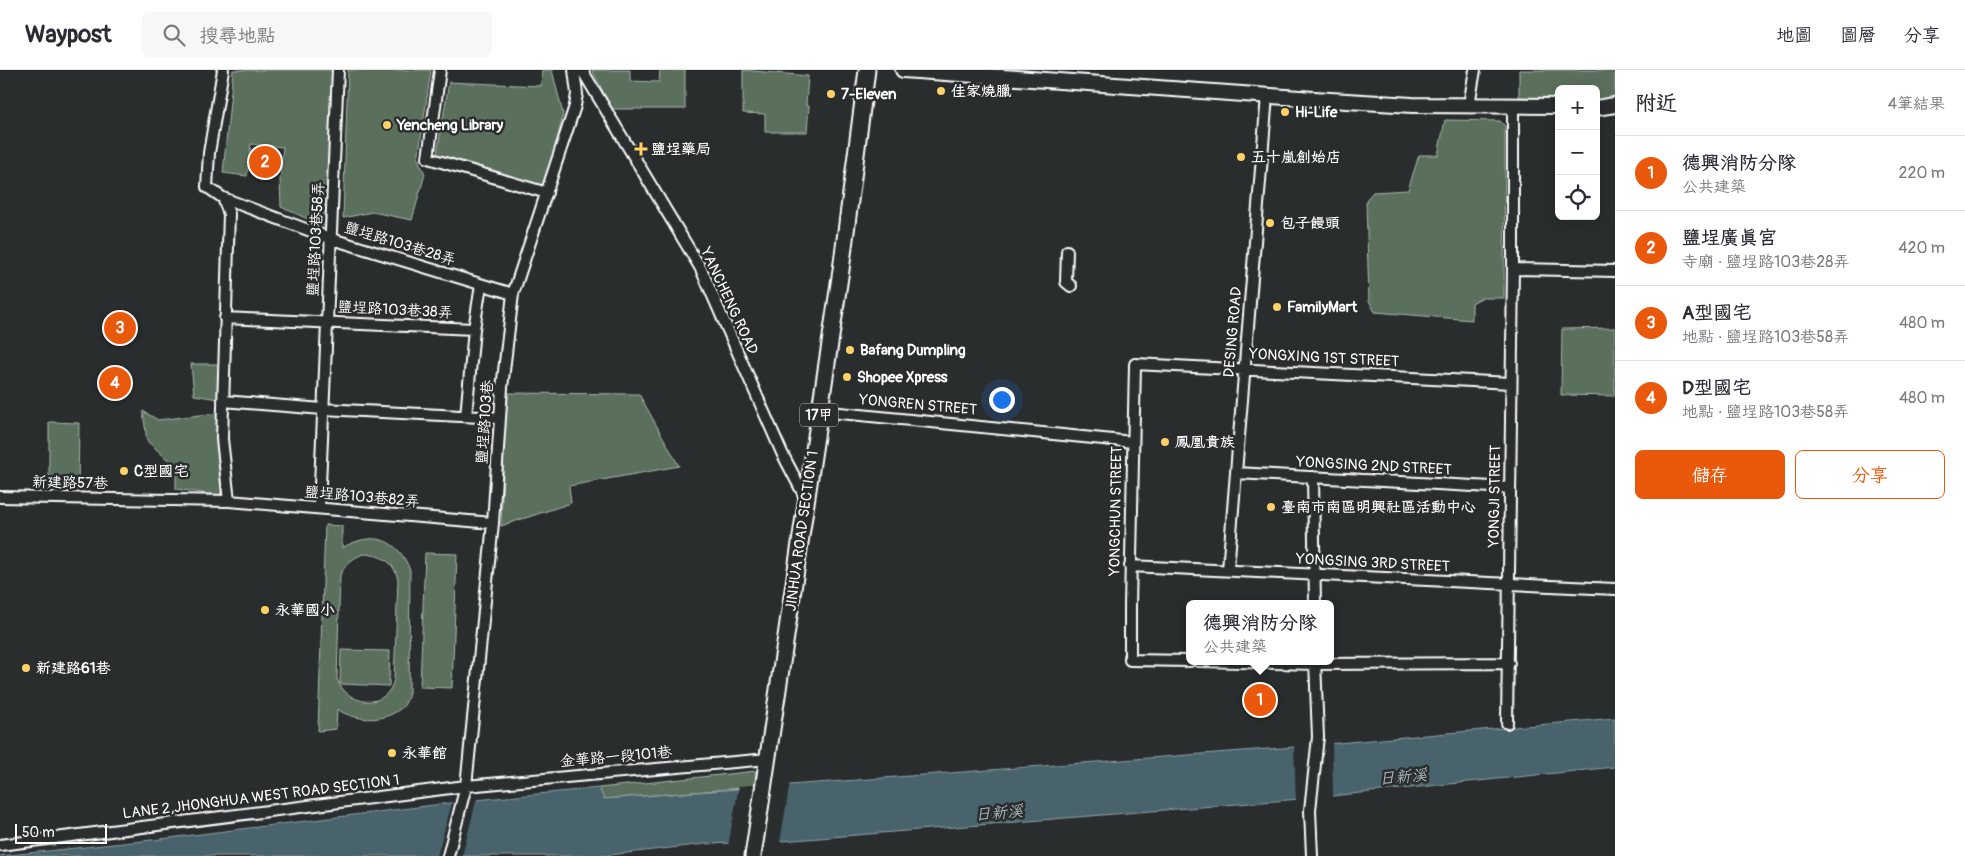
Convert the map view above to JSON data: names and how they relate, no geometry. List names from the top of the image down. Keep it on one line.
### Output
{"streets":{"main road":["17甲","JINHUA ROAD SECTION 1"],"street":["鹽埕路103巷58弄","鹽埕路103巷28弄","YANCHENG ROAD","鹽埕路103巷38弄","DESING ROAD","YONGXING 1ST STREET","YONGREN STREET","鹽埕路103巷","YONGSING 2ND STREET","新建路57巷","YONGJI STREET","鹽埕路103巷82弄","YONGCHUN STREET","YONGSING 3RD STREET","金華路一段101巷","LANE 2,JHONGHUA WEST ROAD SECTION 1"]},"crossings":[["鹽埕路103巷58弄","鹽埕路103巷28弄"],["鹽埕路103巷58弄","鹽埕路103巷38弄"],["鹽埕路103巷58弄","鹽埕路103巷82弄"],["鹽埕路103巷28弄","鹽埕路103巷"],["YANCHENG ROAD","JINHUA ROAD SECTION 1"],["鹽埕路103巷38弄","鹽埕路103巷"],["DESING ROAD","YONGXING 1ST STREET"],["DESING ROAD","YONGSING 2ND STREET"],["DESING ROAD","YONGSING 3RD STREET"],["YONGXING 1ST STREET","YONGJI STREET"],["YONGXING 1ST STREET","YONGCHUN STREET"],["YONGREN STREET","YONGCHUN STREET"],["YONGREN STREET","JINHUA ROAD SECTION 1"],["鹽埕路103巷","鹽埕路103巷82弄"],["鹽埕路103巷","金華路一段101巷"],["鹽埕路103巷","LANE 2,JHONGHUA WEST ROAD SECTION 1"],["YONGSING 2ND STREET","YONGJI STREET"],["新建路57巷","鹽埕路103巷82弄"],["YONGJI STREET","YONGSING 3RD STREET"],["YONGCHUN STREET","YONGSING 3RD STREET"],["JINHUA ROAD SECTION 1","金華路一段101巷"],["金華路一段101巷","LANE 2,JHONGHUA WEST ROAD SECTION 1"]],"water":["日新溪"],"places":{"other":["佳家燒臘","7-Eleven","Hi-Life","Yencheng Library","五十嵐創始店","包子饅頭","FamilyMart","Bafang Dumpling","Shopee Xpress","鳳凰貴族","C型國宅","臺南市南區明興社區活動中心","永華國小","新建路61巷","永華館"],"health":["鹽埕藥局"]},"scale_bar":"50 m","page":{"header":"Waypost","search":"搜尋地點","nav":["地圖","圖層","分享"],"heading":["附近","4筆結果"],"map_buttons":["+","−"],"list":[{"mark":"1","name":"德興消防分隊","note":"公共建築","value":"220 m"},{"mark":"2","name":"鹽埕廣真宮","note":"寺廟 · 鹽埕路103巷28弄","value":"420 m"},{"mark":"3","name":"A型國宅","note":"地點 · 鹽埕路103巷58弄","value":"480 m"},{"mark":"4","name":"D型國宅","note":"地點 · 鹽埕路103巷58弄","value":"480 m"}],"pins":["2","3","4","1"],"buttons":["儲存","分享"],"popup":["德興消防分隊","公共建築"],"scale":"50 m"}}
